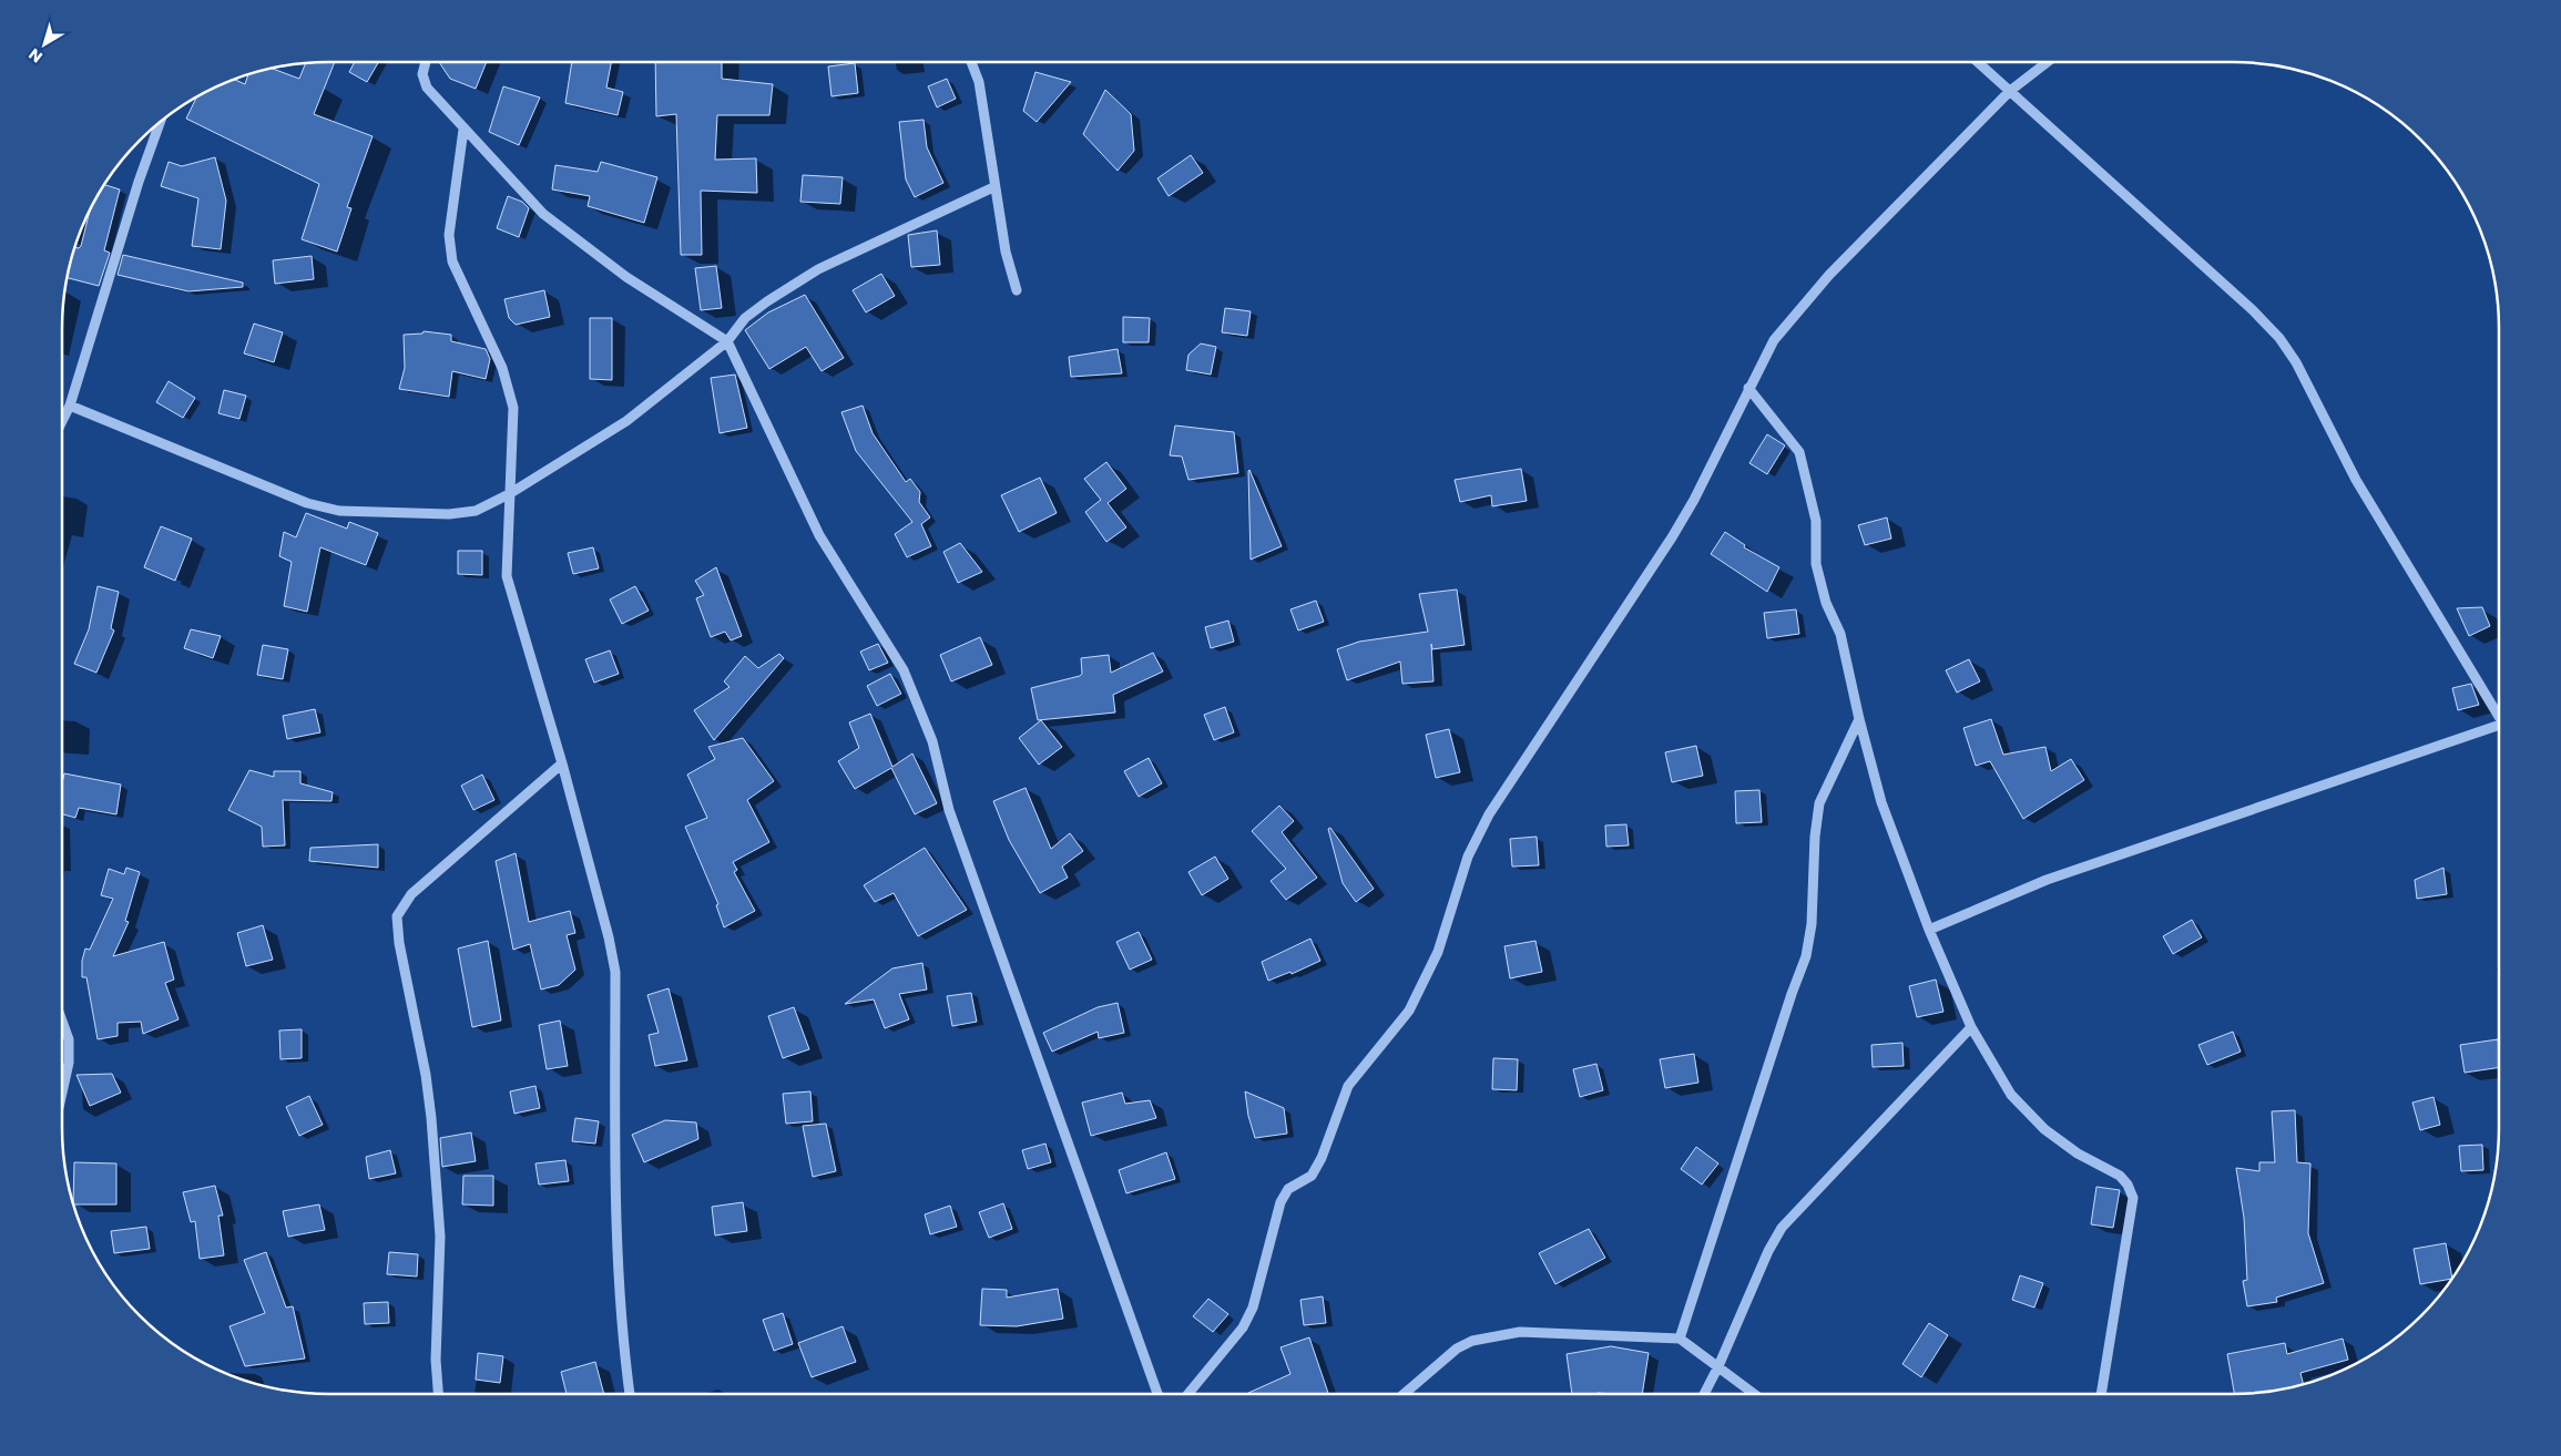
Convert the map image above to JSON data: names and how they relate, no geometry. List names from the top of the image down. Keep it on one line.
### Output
{"north":"bottom left"}
